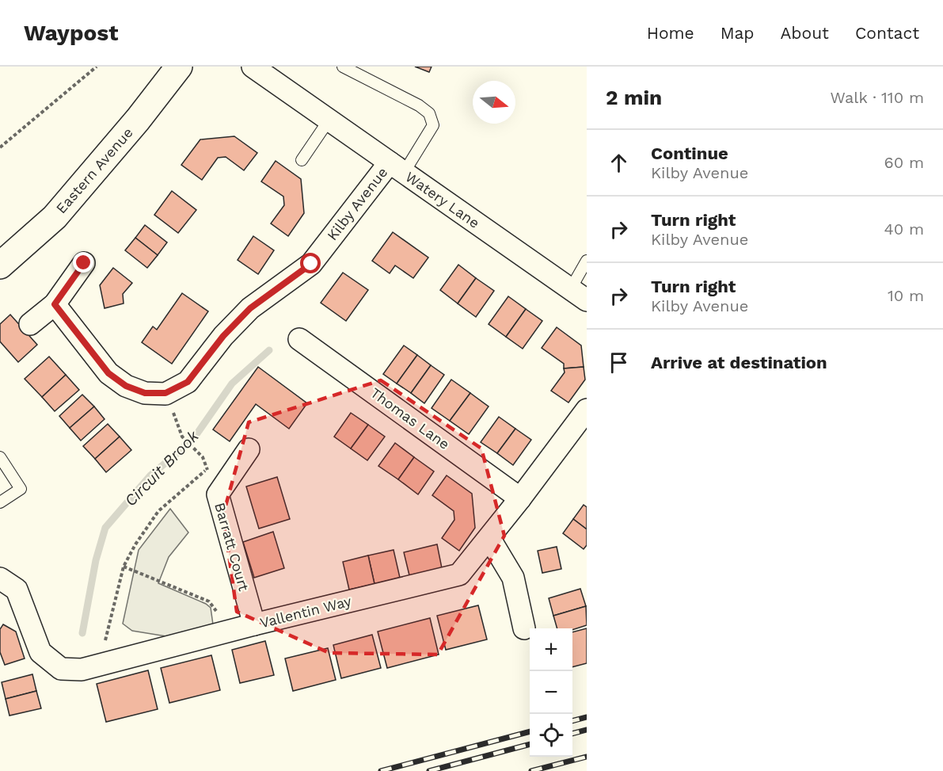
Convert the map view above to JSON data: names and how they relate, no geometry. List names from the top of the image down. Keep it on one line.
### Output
{"streets":{"highway":["Eastern Avenue"],"street":["Watery Lane","Kilby Avenue","Thomas Lane","Barratt Court","Vallentin Way"]},"crossings":[["Watery Lane","Kilby Avenue"],["Thomas Lane","Vallentin Way"],["Barratt Court","Vallentin Way"]],"water":["Circuit Brook"],"north":"right","page":{"header":"Waypost","nav":["Home","Map","About","Contact"],"heading":["2 min","Walk · 110 m"],"list":[["Continue","Kilby Avenue","60 m"],["Turn right","Kilby Avenue","40 m"],["Turn right","Kilby Avenue","10 m"],"Arrive at destination"],"map_buttons":["+","−"]}}
